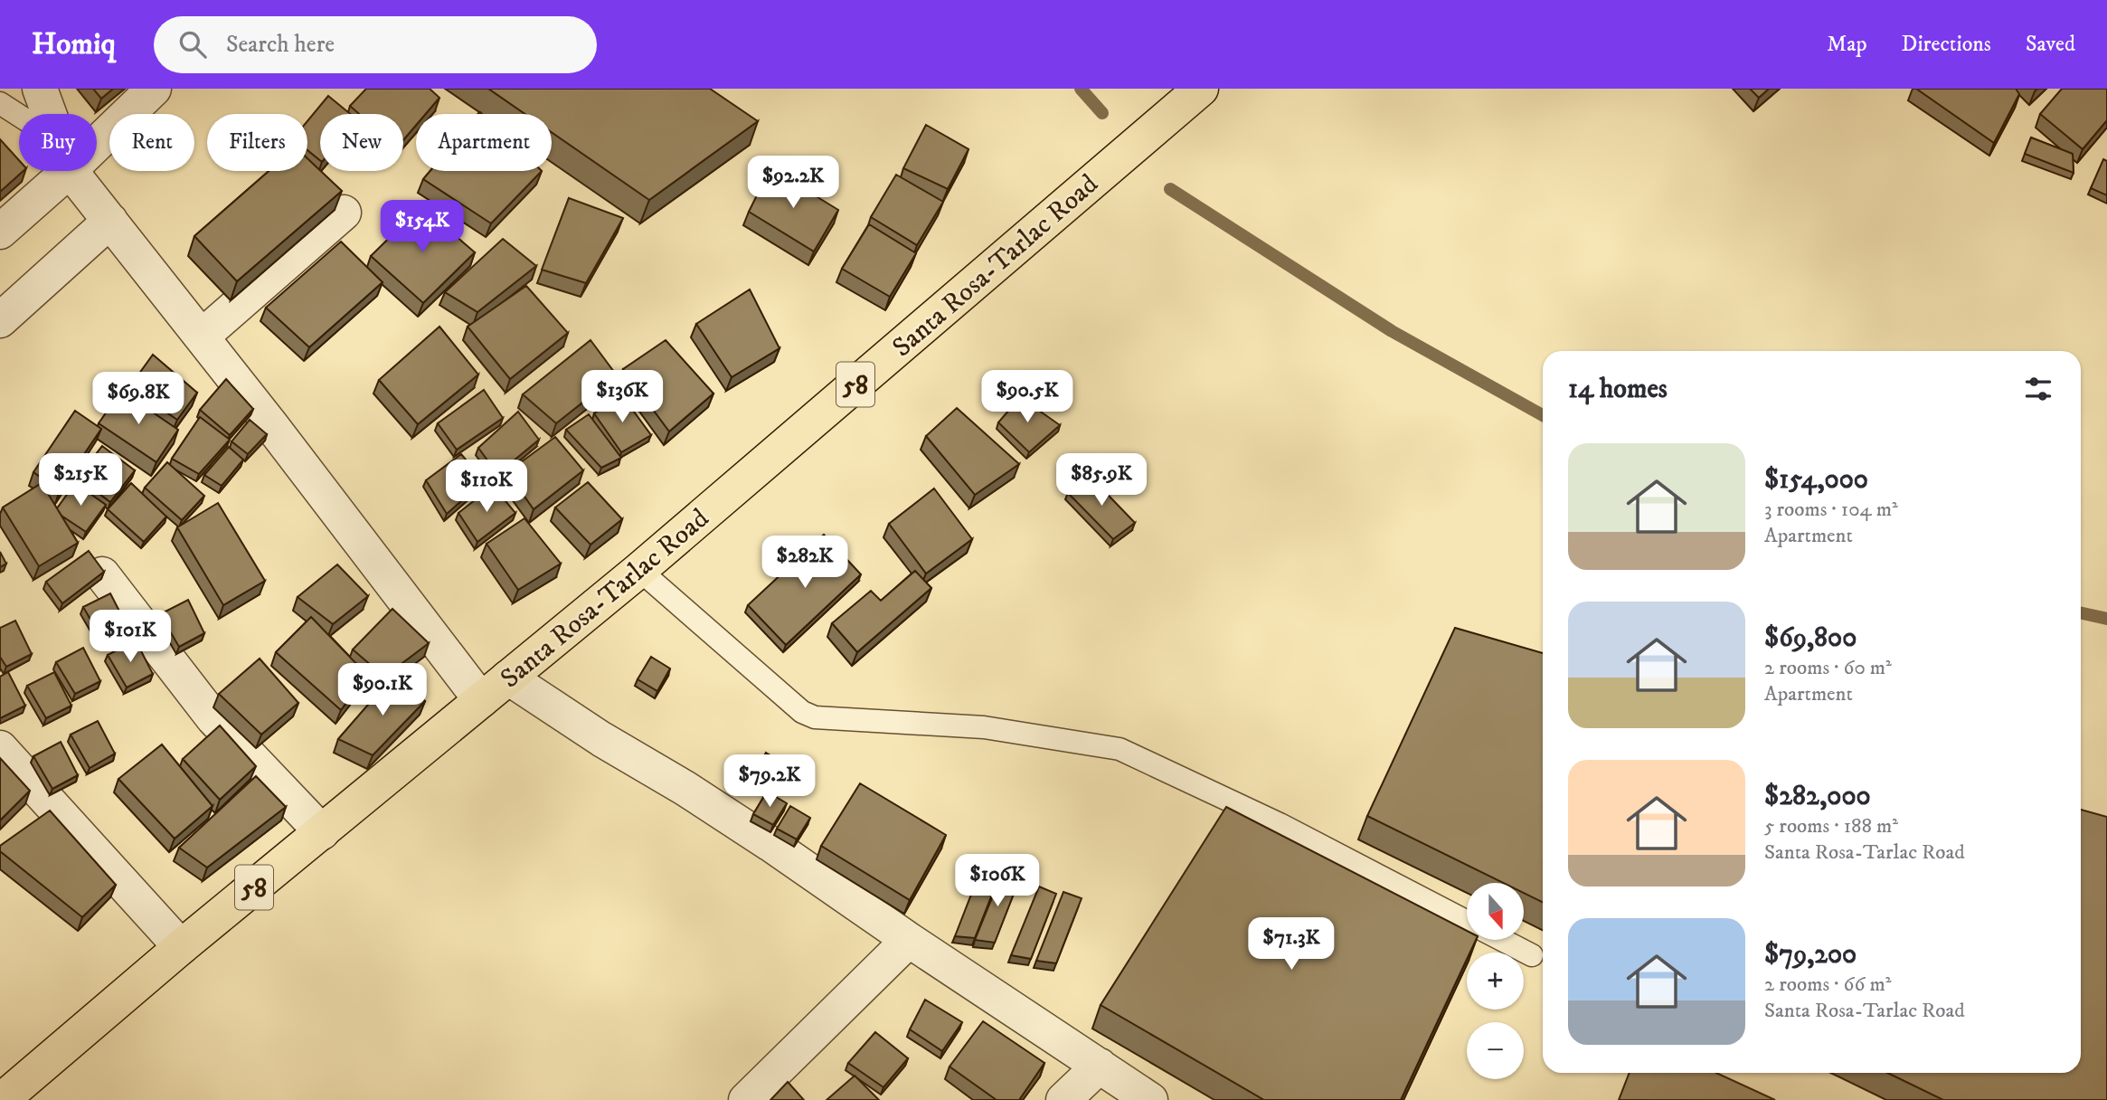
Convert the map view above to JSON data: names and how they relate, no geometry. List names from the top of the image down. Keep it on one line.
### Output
{"streets":{"highway":["Santa Rosa-Tarlac Road","58"]},"north":"bottom","page":{"header":"Homiq","search":"Search here","nav":["Map","Directions","Saved"],"chip":["Buy","Rent","Filters","New","Apartment"],"price":["$92.2K","$154K","$136K","$90.5K","$69.8K","$215K","$85.9K","$110K","$282K","$101K","$90.1K","$79.2K","$106K","$71.3K"],"heading":"14 homes","list":[{"name":"$154,000","note":"3 rooms · 104 m² · Apartment"},{"name":"$69,800","note":"2 rooms · 60 m² · Apartment"},{"name":"$282,000","note":"5 rooms · 188 m² · Santa Rosa-Tarlac Road"},{"name":"$79,200","note":"2 rooms · 66 m² · Santa Rosa-Tarlac Road"}],"map_buttons":["+","−"]}}
